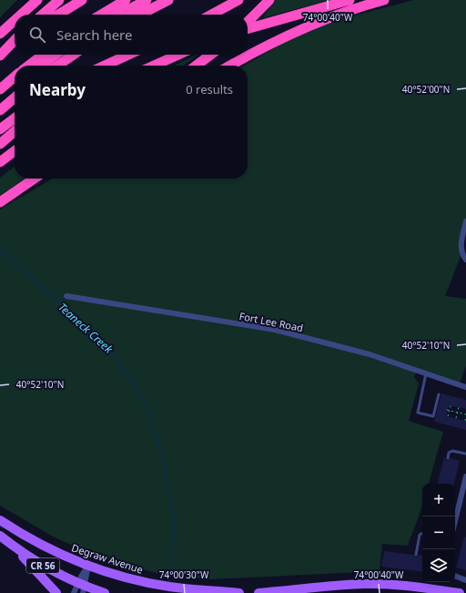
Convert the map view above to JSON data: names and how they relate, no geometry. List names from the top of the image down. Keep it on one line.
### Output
{"streets":{"main road":["Degraw Avenue","CR 56"],"street":["Fort Lee Road"]},"water":["Teaneck Creek"],"page":{"search":"Search here","heading":["Nearby","0 results"],"map_buttons":["+","−"]},"coordinates":["74°00'40\"W","40°52'00\"N","40°52'10\"N","74°00'30\"W"]}
